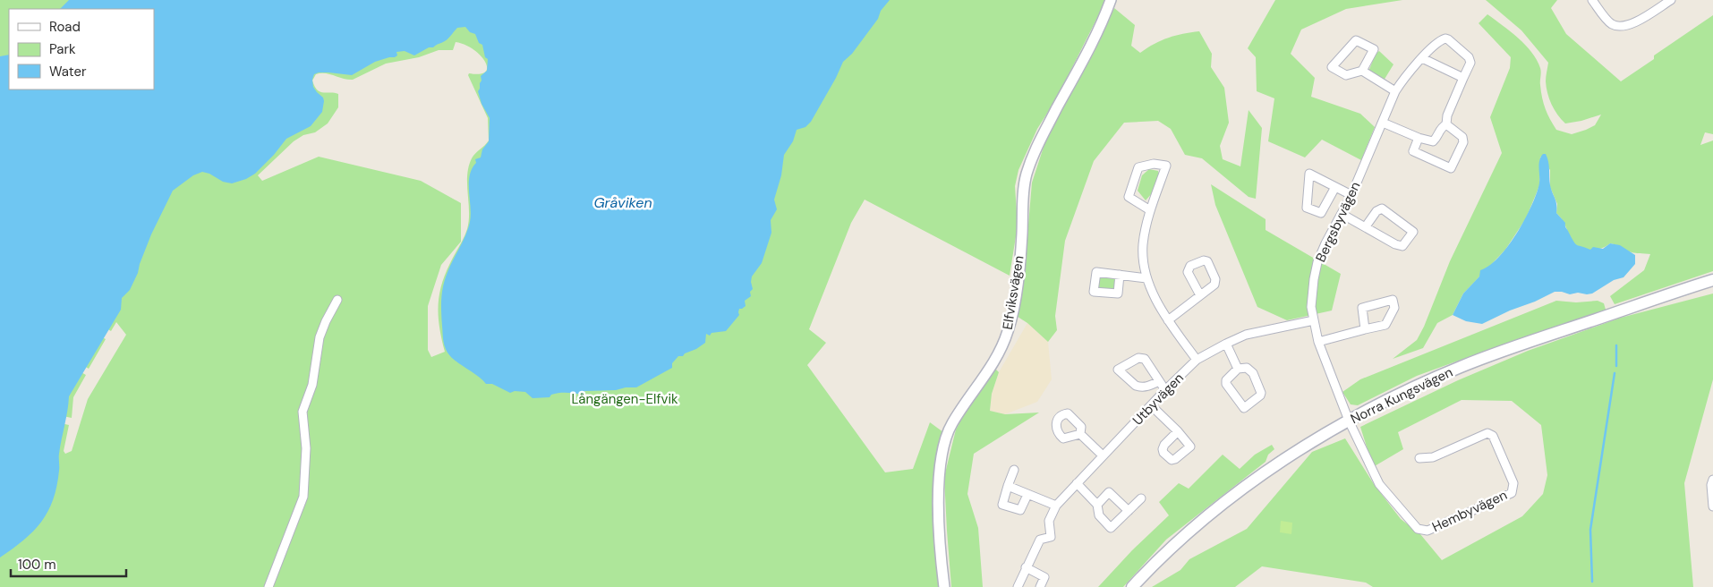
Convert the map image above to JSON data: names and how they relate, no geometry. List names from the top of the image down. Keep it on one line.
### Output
{"streets":{"main road":["Norra Kungsvägen"],"street":["Bergsbyvägen","Elfviksvägen","Utbyvägen","Hembyvägen"]},"crossings":[["Bergsbyvägen","Norra Kungsvägen"],["Bergsbyvägen","Utbyvägen"],["Bergsbyvägen","Hembyvägen"],["Norra Kungsvägen","Hembyvägen"]],"water":["Gråviken"],"parks":["Långängen-Elfvik"],"legend":["Road","Park","Water"],"scale_bar":"100 m"}
